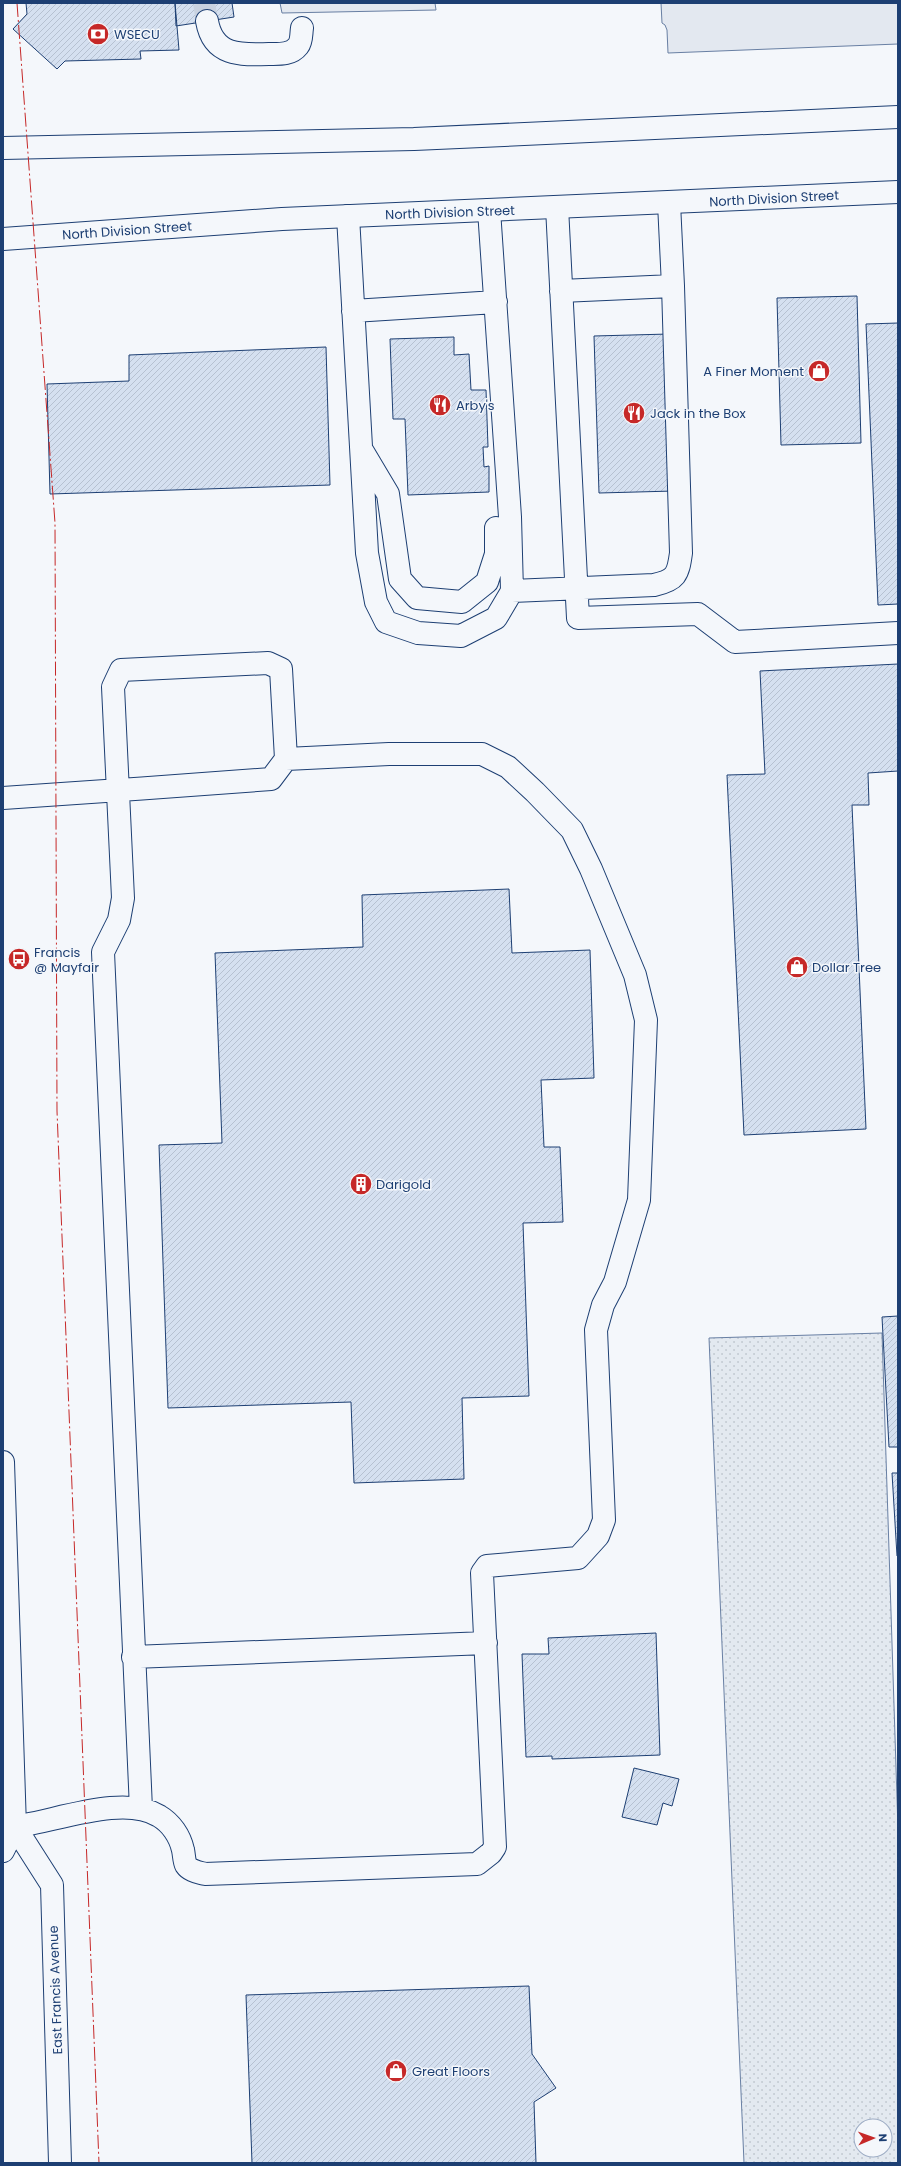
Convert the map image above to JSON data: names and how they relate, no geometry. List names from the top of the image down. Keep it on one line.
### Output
{"streets":{"main road":["North Division Street","East Francis Avenue"]},"places":{"bank":["WSECU"],"shop":["A Finer Moment","Dollar Tree","Great Floors"],"restaurant":["Arby's","Jack in the Box"],"bus stop":["Francis @ Mayfair"],"building":["Darigold"]},"north":"right"}
